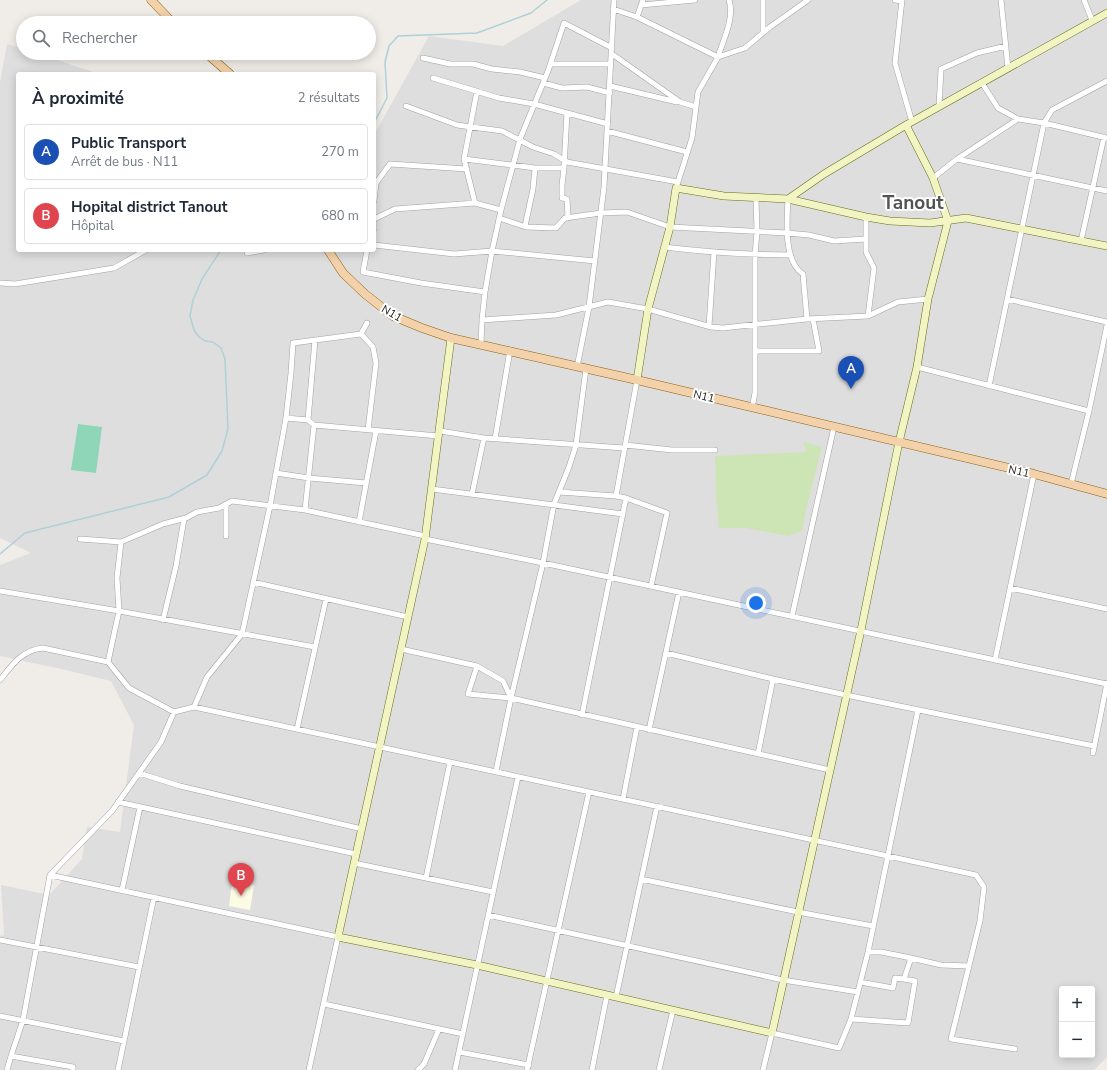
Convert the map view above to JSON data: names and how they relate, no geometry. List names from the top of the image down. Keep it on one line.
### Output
{"streets":{"main road":["N11"]},"districts":["Tanout"],"page":{"search":"Rechercher","heading":["À proximité","2 résultats"],"list":[{"mark":"A","name":"Public Transport","note":"Arrêt de bus · N11","value":"270 m"},{"mark":"B","name":"Hopital district Tanout","note":"Hôpital","value":"680 m"}],"pins":["A","B"],"map_buttons":["+","−"]}}
